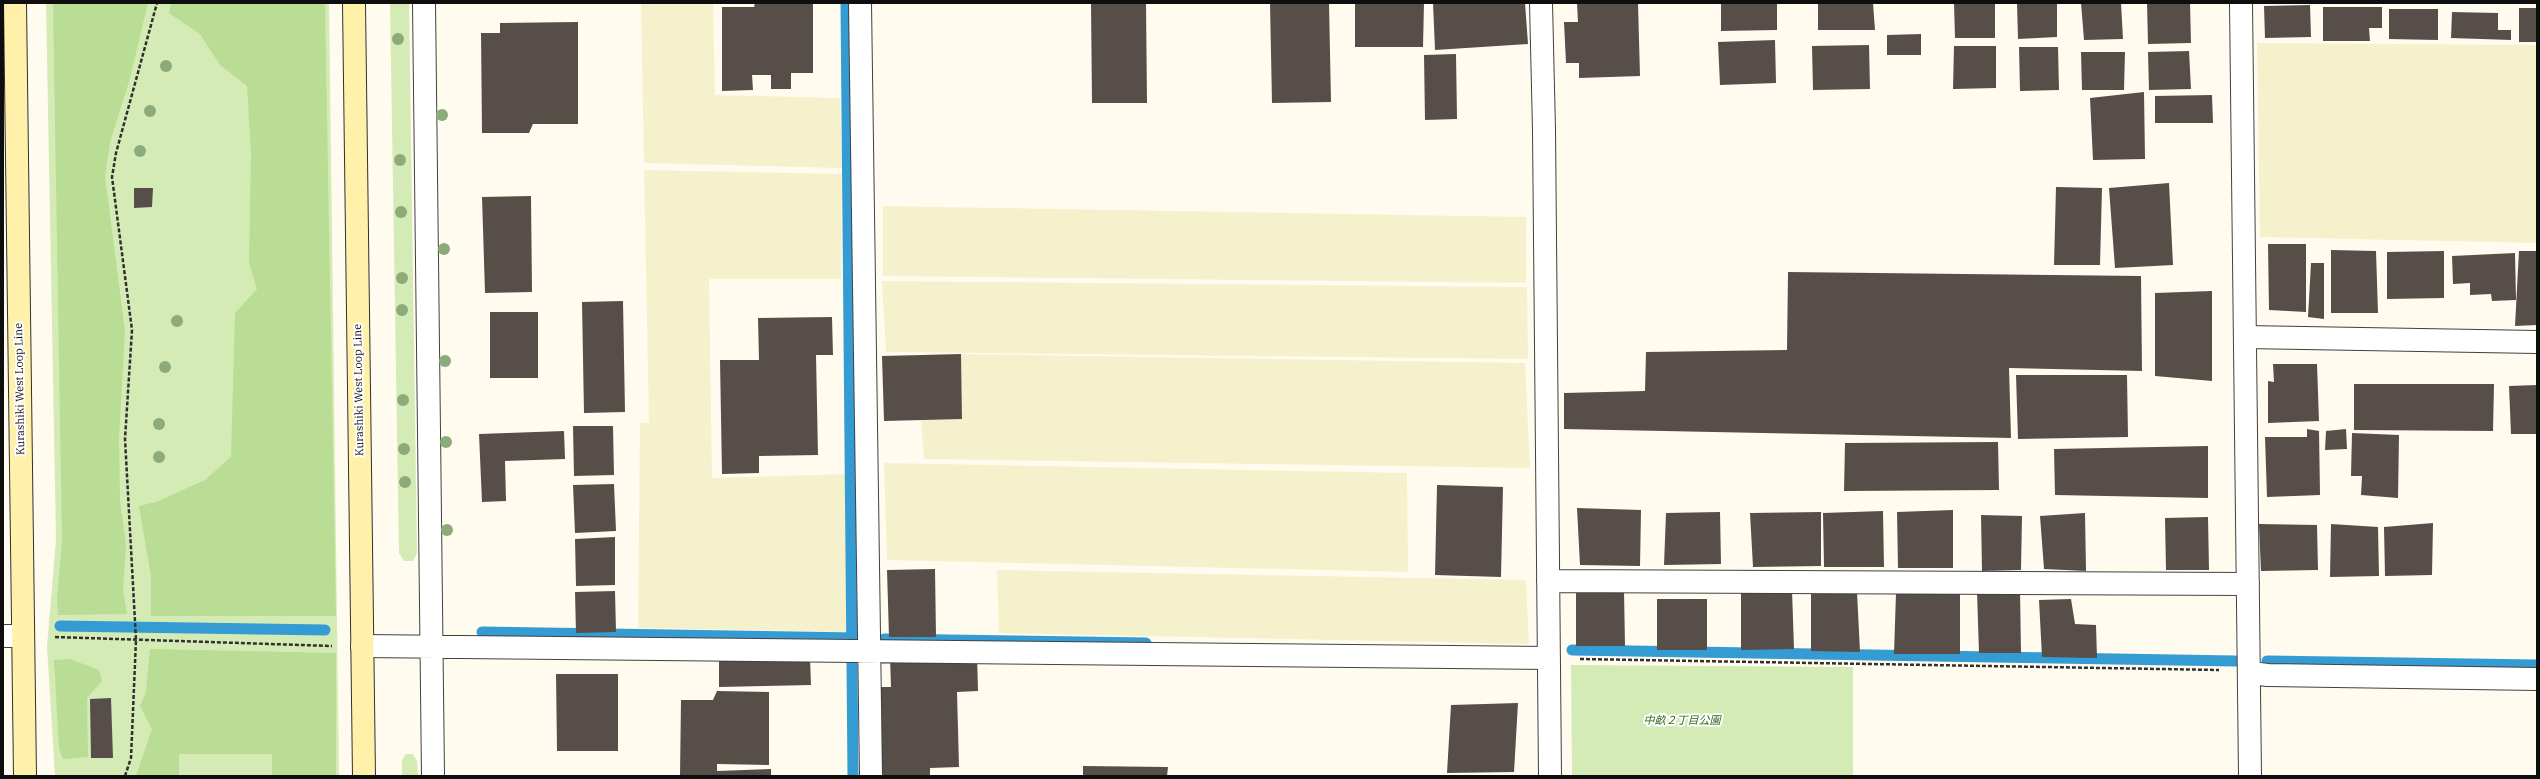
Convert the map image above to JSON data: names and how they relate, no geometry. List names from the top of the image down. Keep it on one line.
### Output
{"streets":{"main road":["Kurashiki West Loop Line"]},"parks":["中畝２丁目公園"]}
